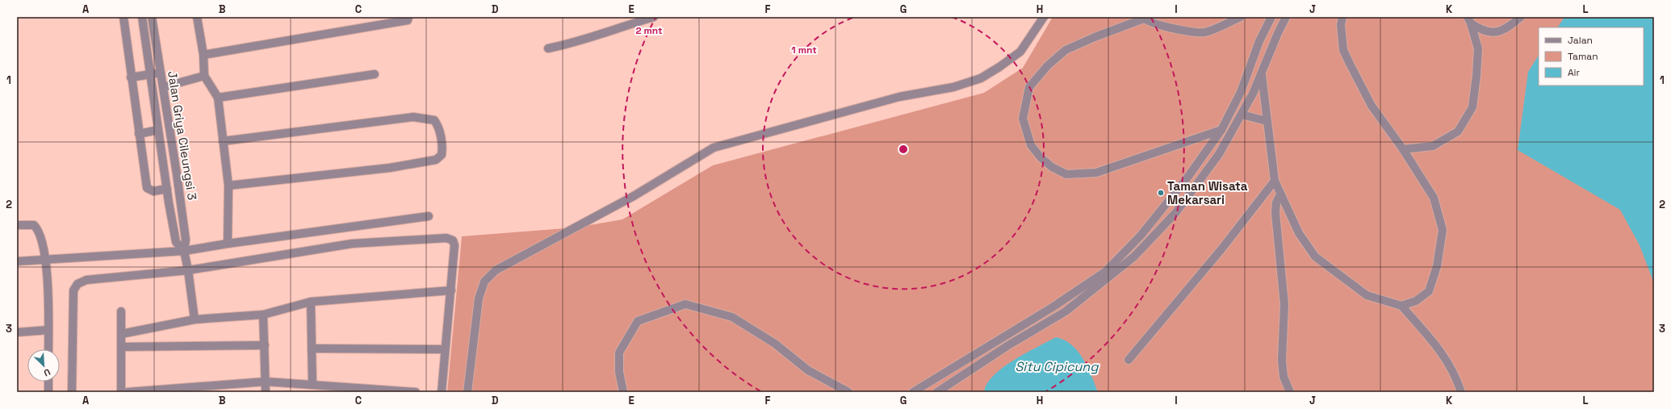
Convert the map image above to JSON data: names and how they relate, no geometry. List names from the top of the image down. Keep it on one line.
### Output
{"streets":{"street":["Jalan Griya Cileungsi 3"]},"water":["Situ Cipicung"],"places":["Taman Wisata Mekarsari"],"legend":["Jalan","Taman","Air"],"north":"bottom right","grid":{"columns":["A","B","C","D","E","F","G","H","I","J","K","L"],"rows":["1","2","3"]},"rings":["2 mnt","1 mnt"]}
